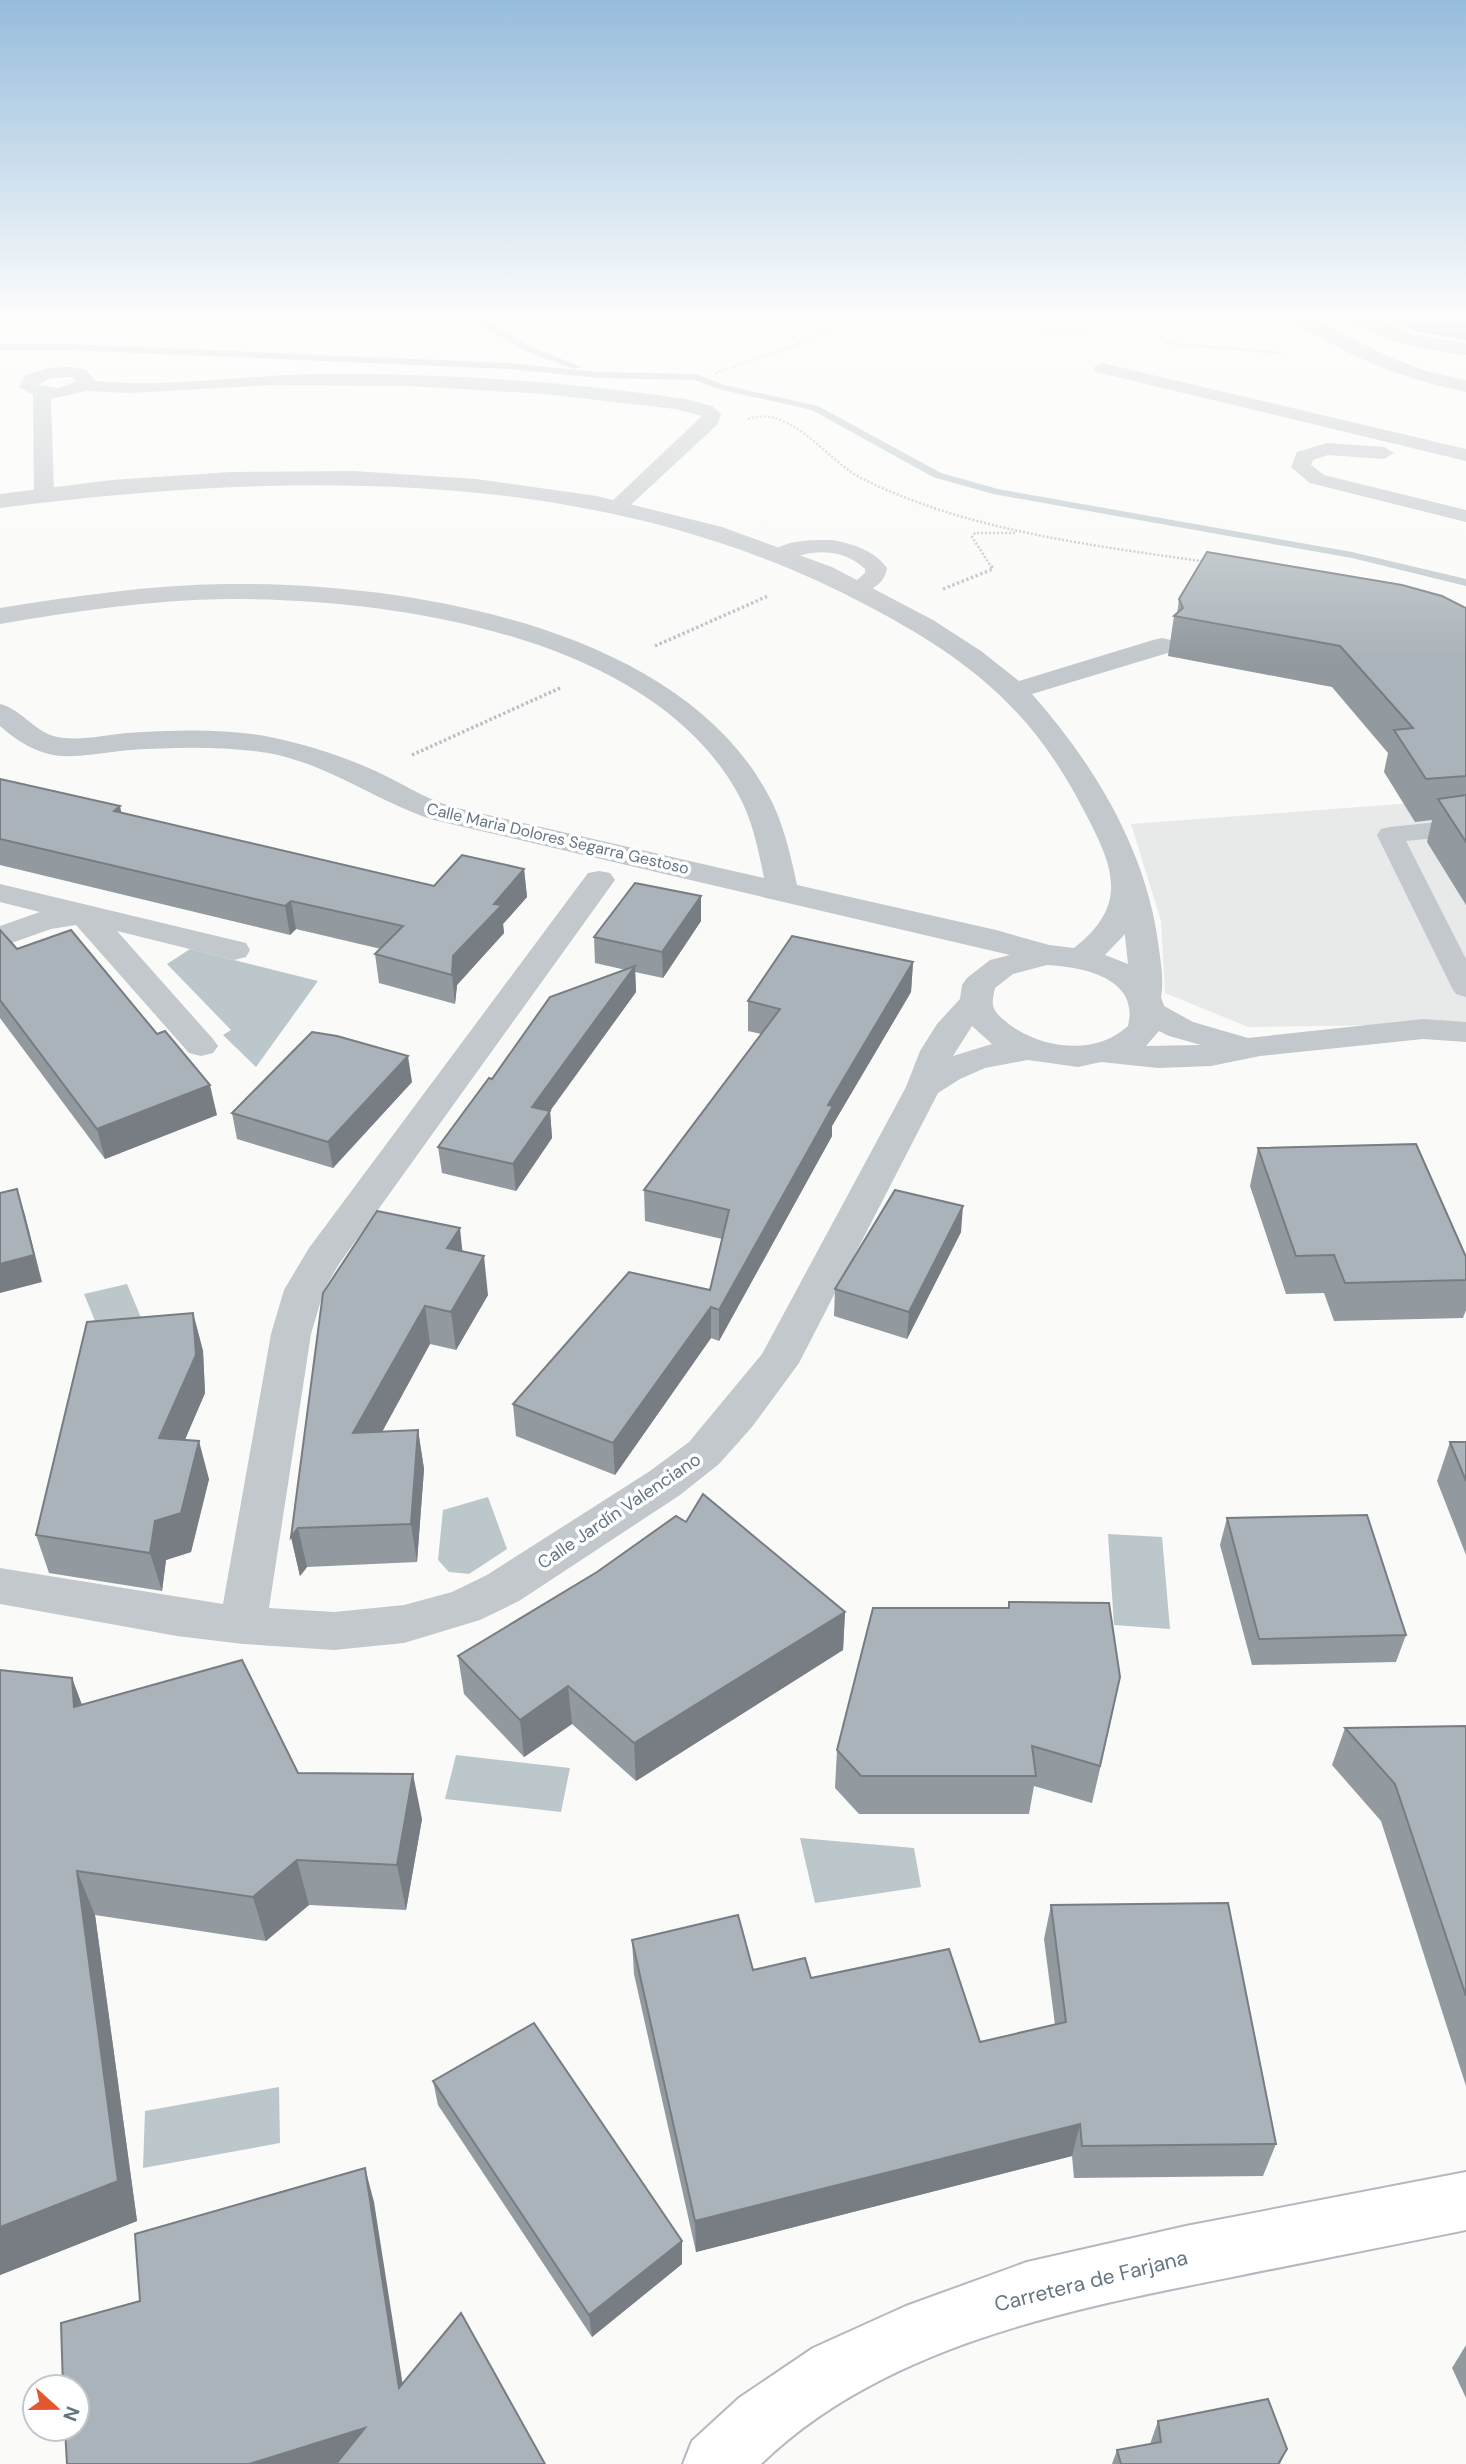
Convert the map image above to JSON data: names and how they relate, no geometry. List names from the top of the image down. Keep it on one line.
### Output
{"streets":{"main road":["Carretera de Farjana"],"street":["Calle Maria Dolores Segarra Gestoso","Calle Jardín Valenciano"]},"crossings":[["Calle Maria Dolores Segarra Gestoso","Calle Jardín Valenciano"]],"north":"right"}
